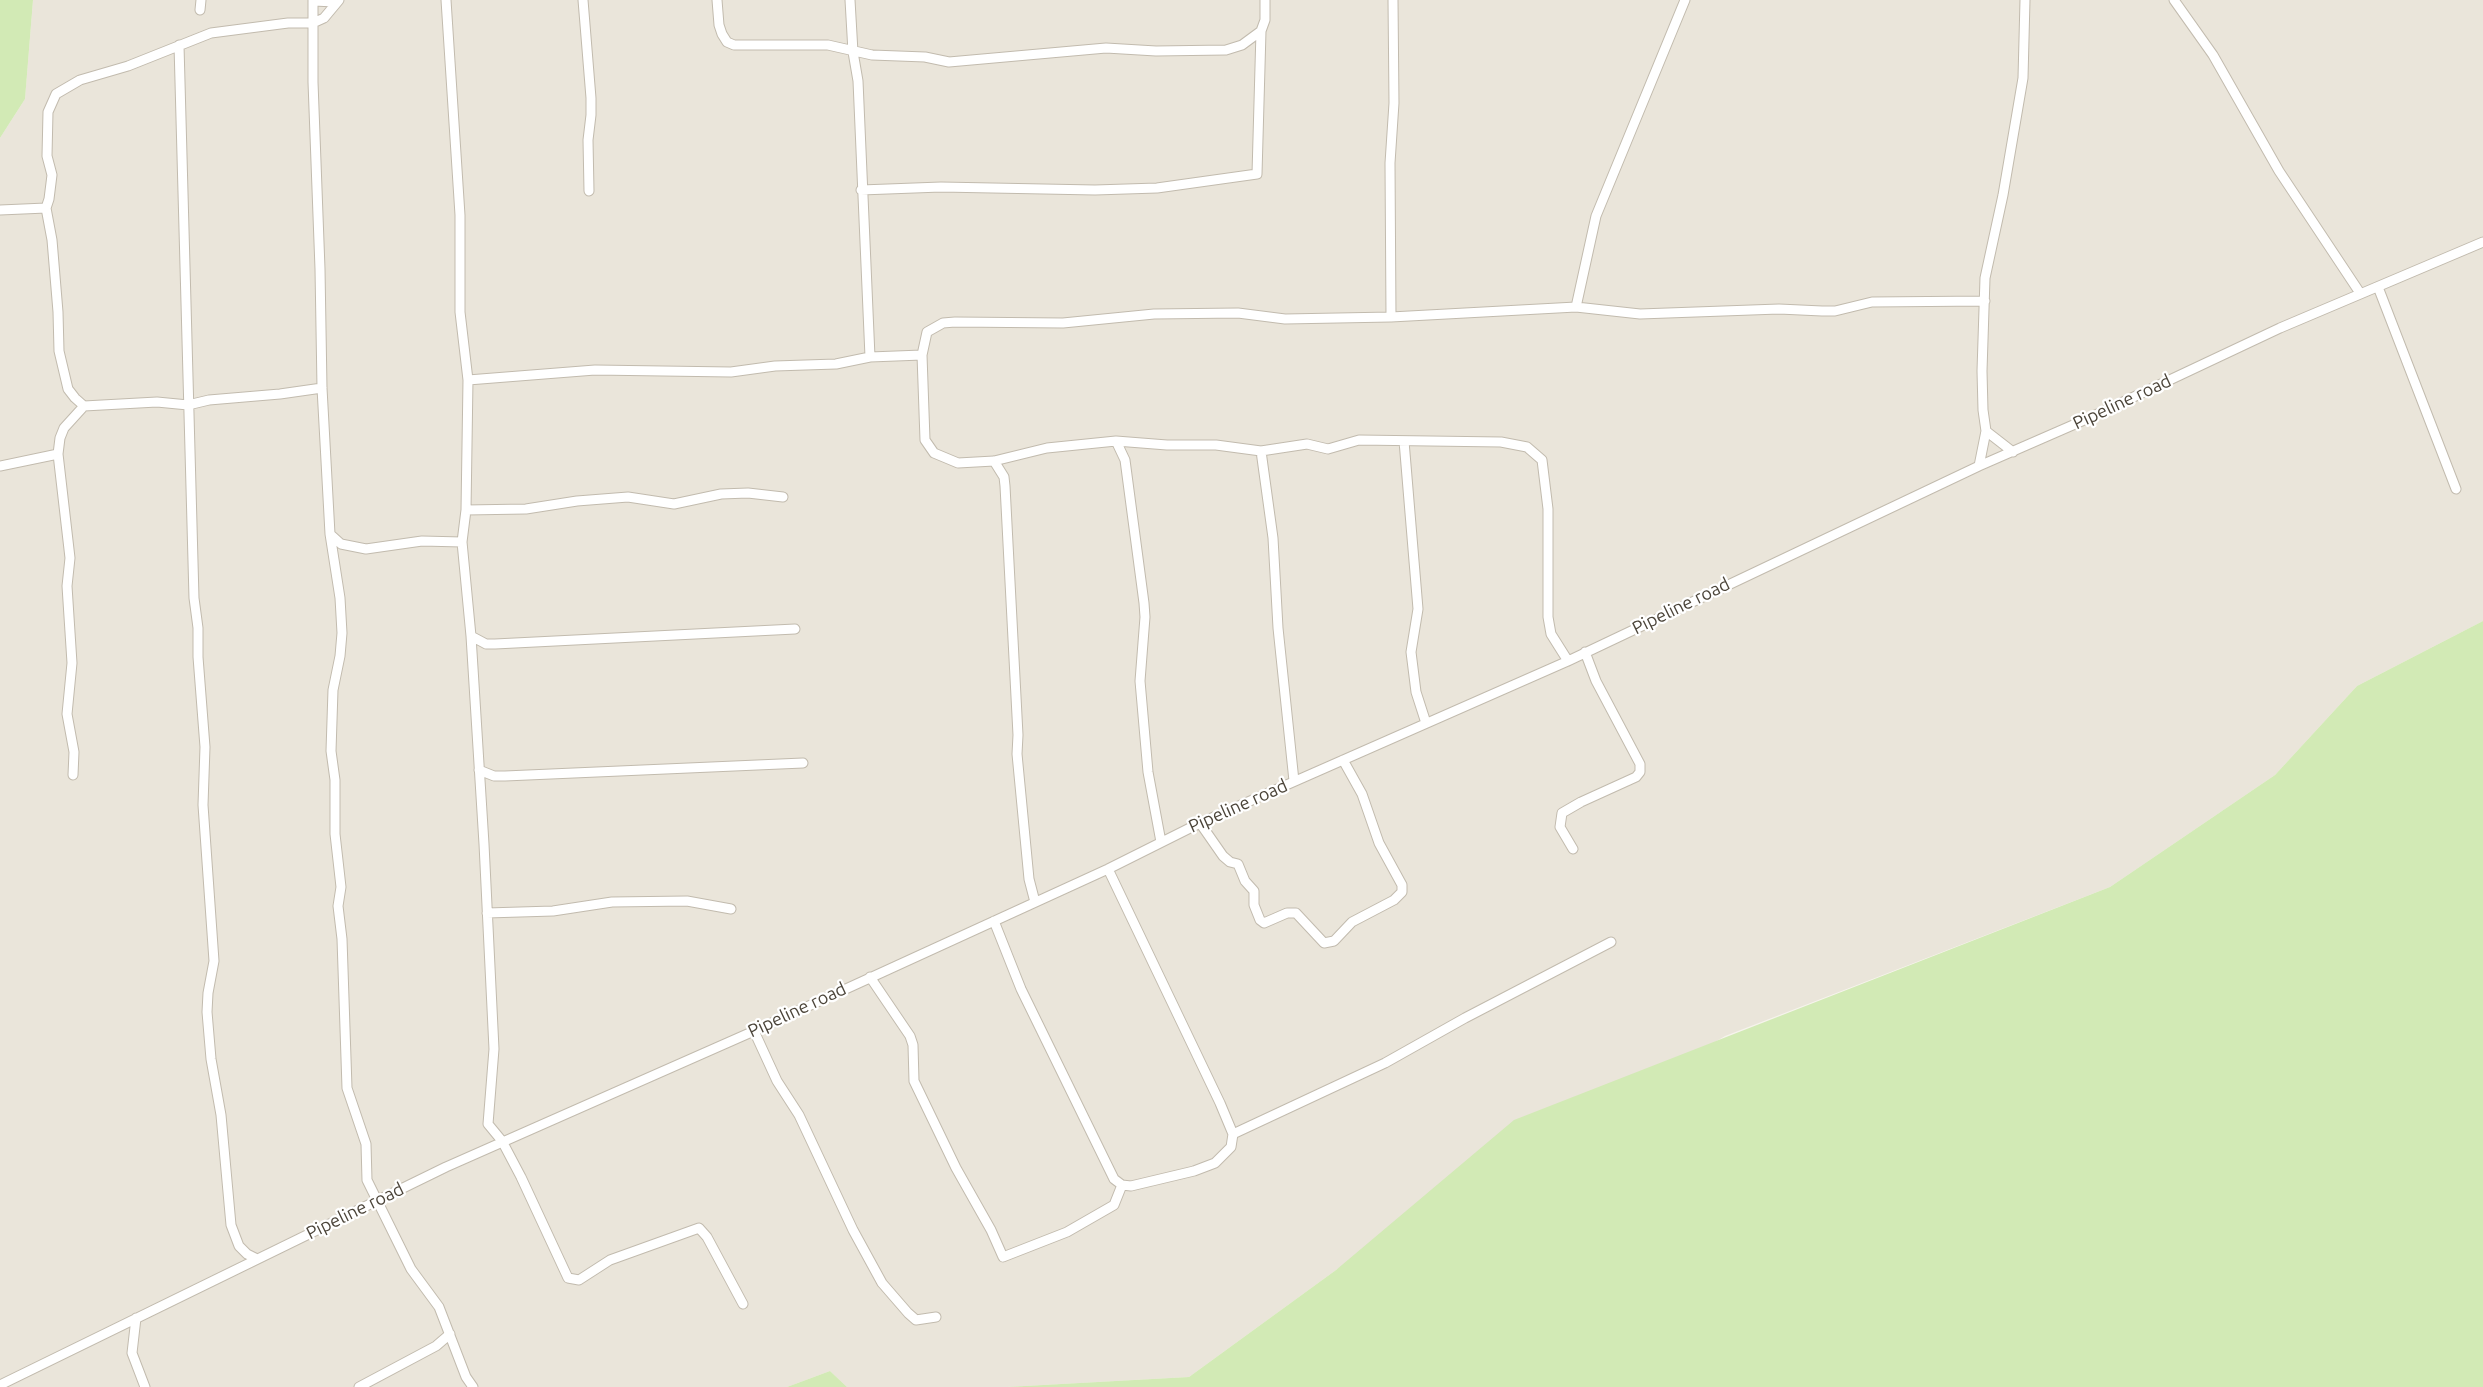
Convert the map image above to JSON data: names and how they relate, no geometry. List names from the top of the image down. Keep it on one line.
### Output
{"streets":{"street":["Pipeline road"]}}
